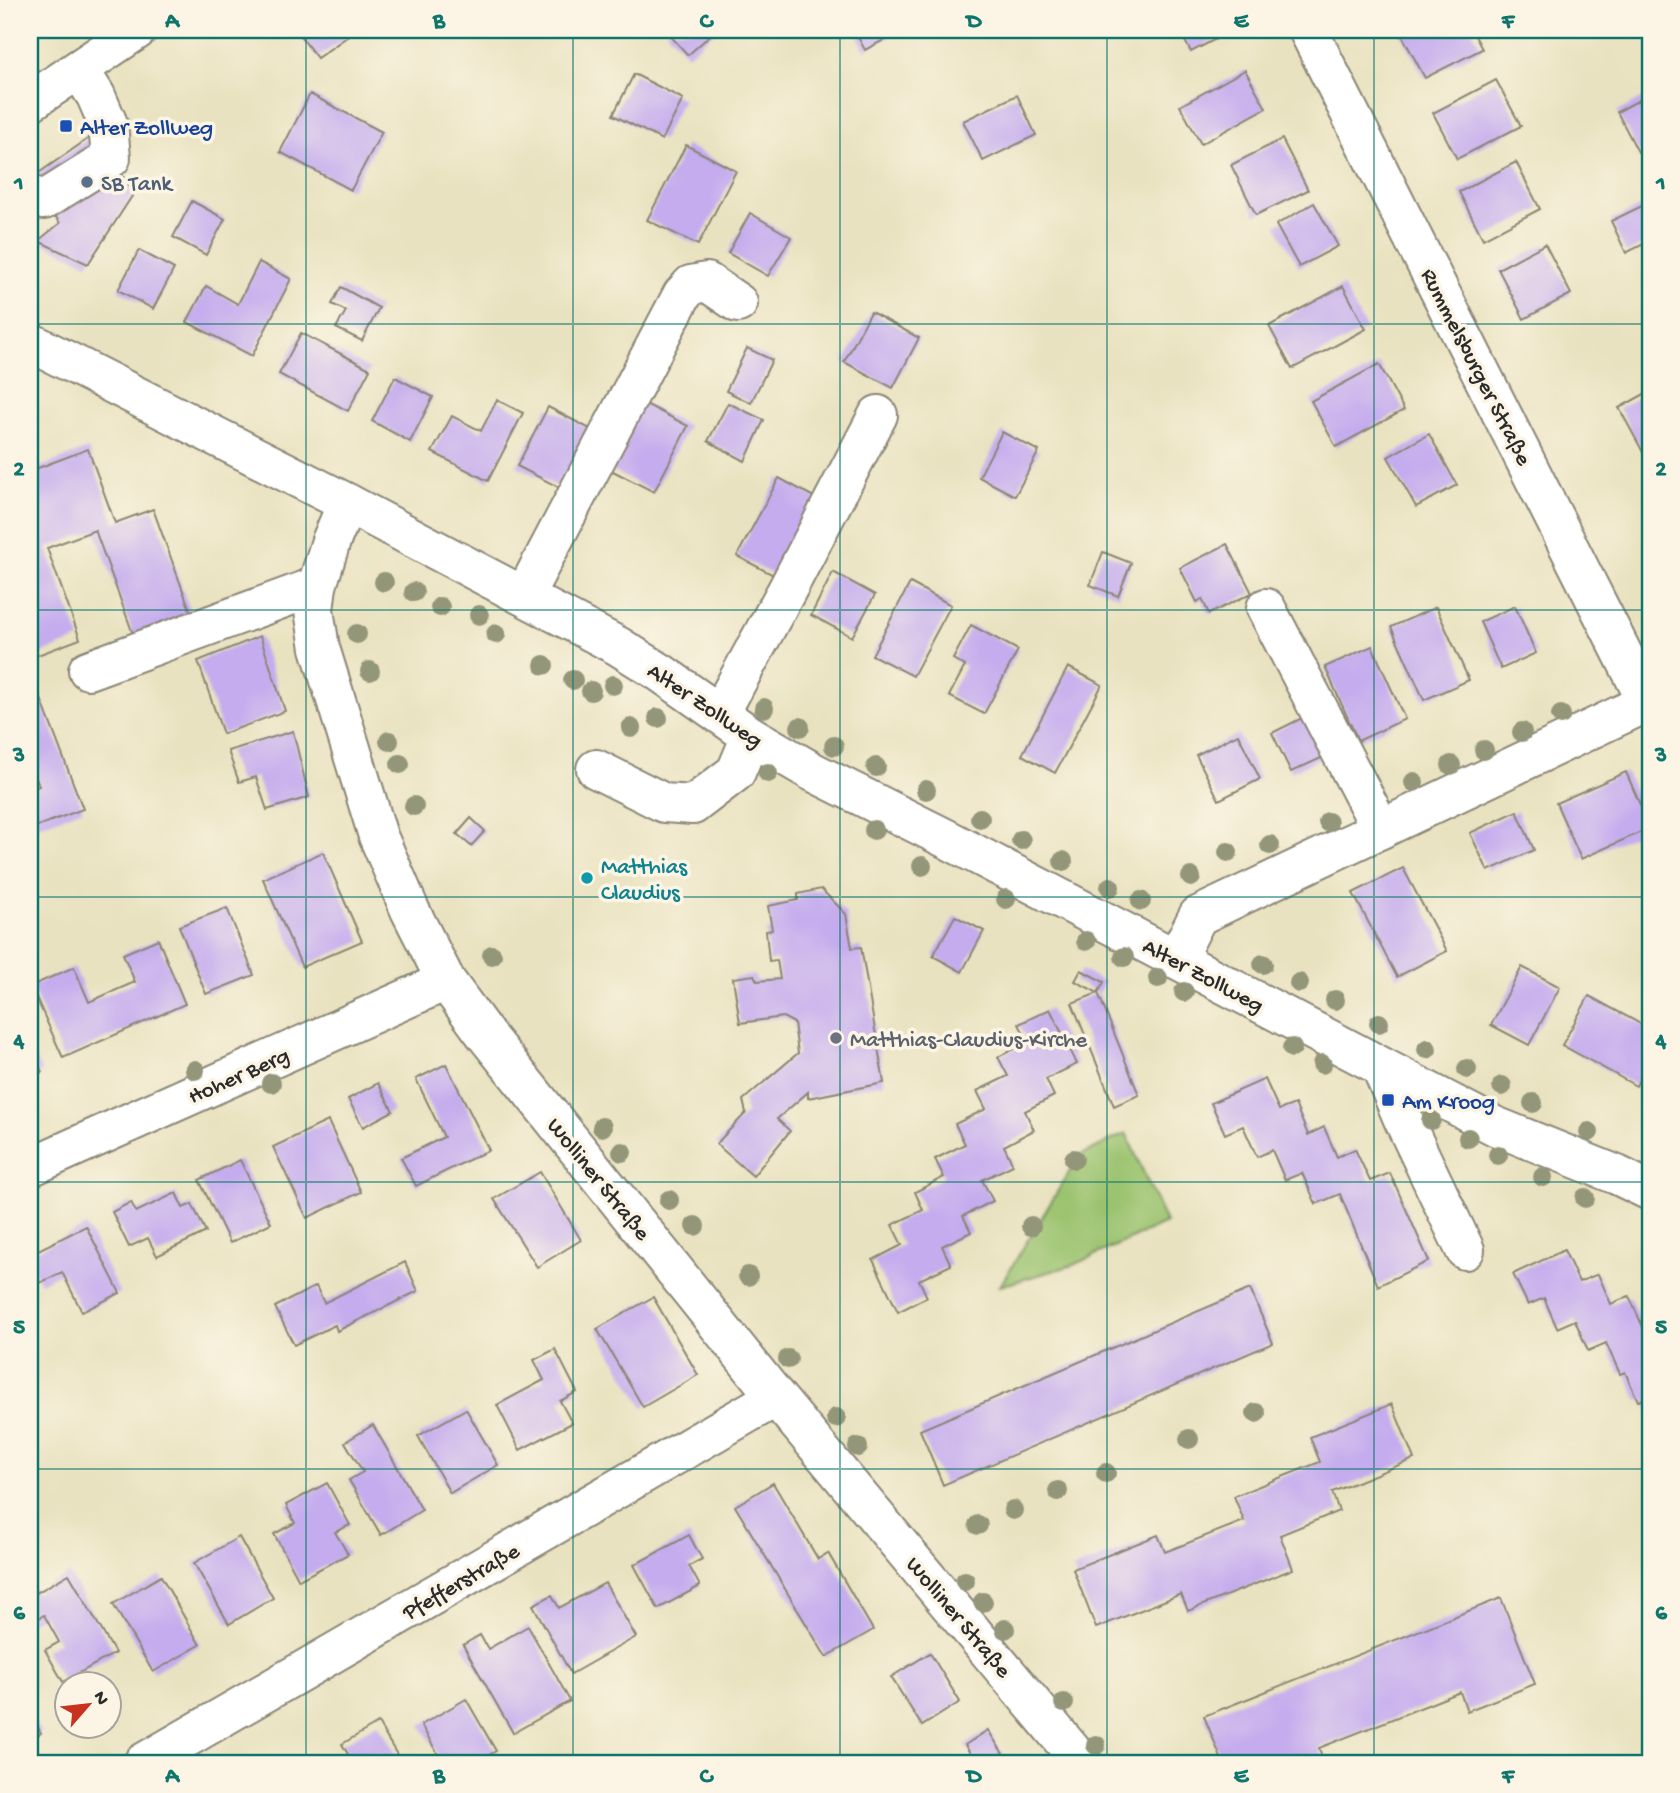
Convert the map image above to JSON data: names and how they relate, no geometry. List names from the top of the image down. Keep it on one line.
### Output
{"streets":{"street":["Rummelsburger Straße","Alter Zollweg","Hoher Berg","Wolliner Straße","Pfefferstraße"]},"crossings":[["Alter Zollweg","Wolliner Straße"],["Hoher Berg","Wolliner Straße"],["Wolliner Straße","Pfefferstraße"]],"places":{"transit":["Alter Zollweg","Am Kroog"],"other":["SB Tank","Matthias Claudius","Matthias-Claudius-Kirche"]},"north":"top right","grid":{"columns":["A","B","C","D","E","F"],"rows":["1","2","3","4","5","6"]}}
